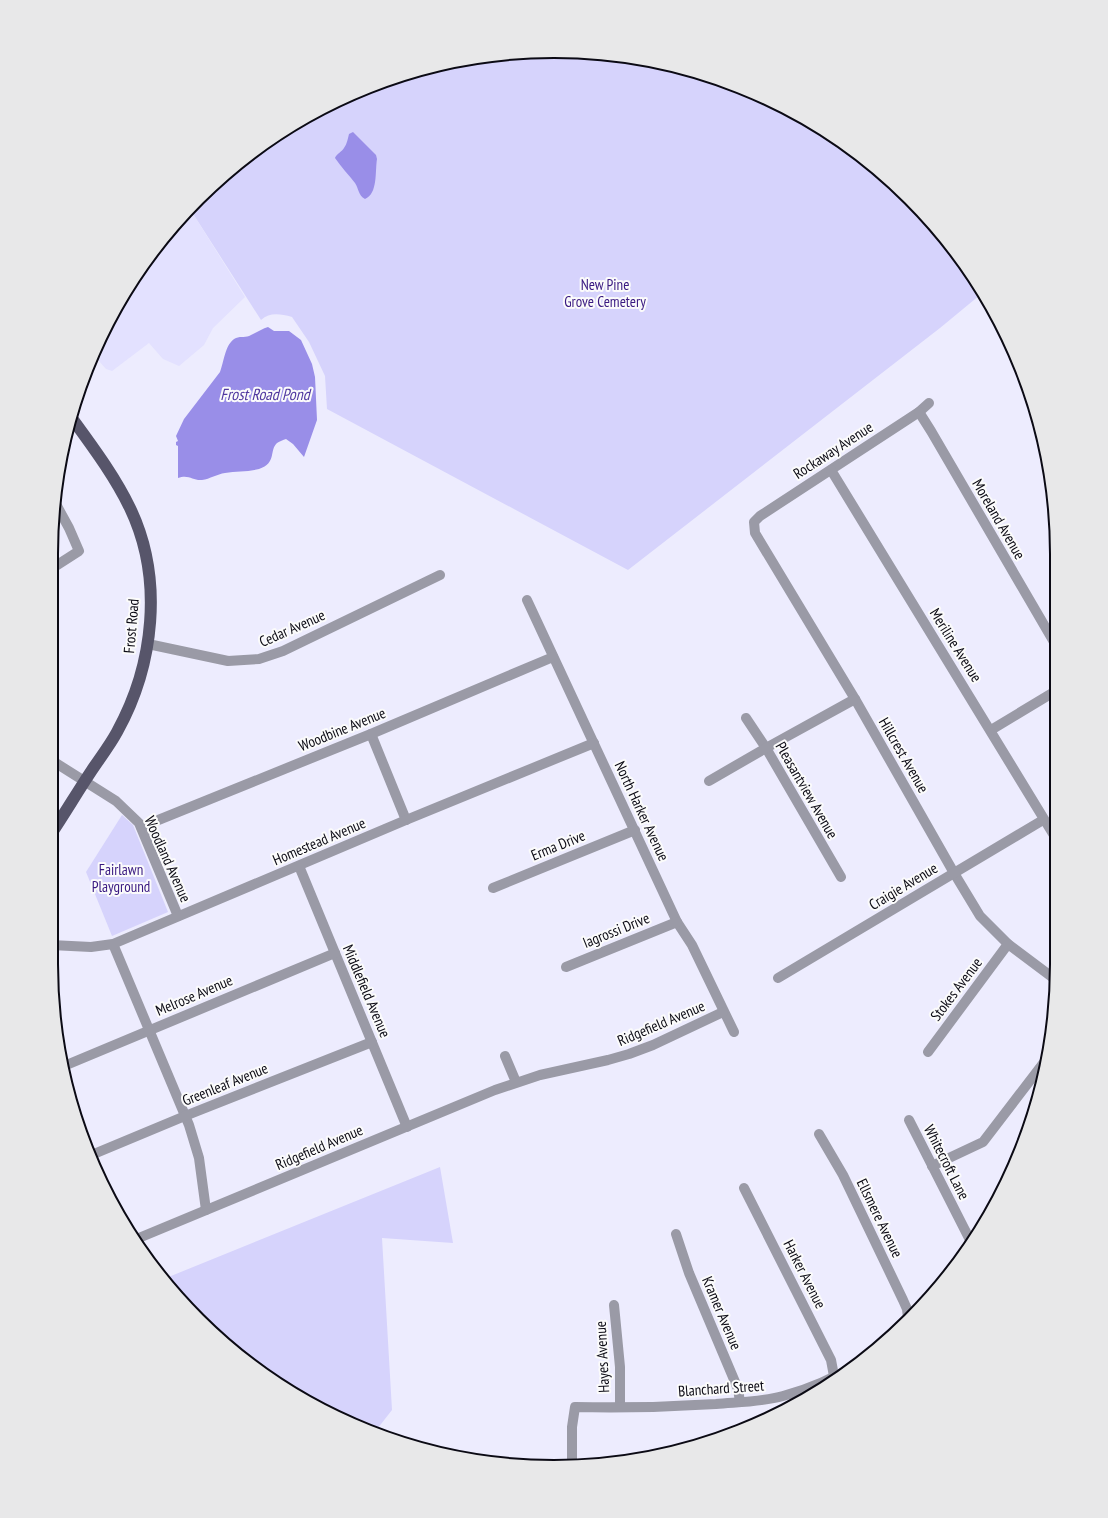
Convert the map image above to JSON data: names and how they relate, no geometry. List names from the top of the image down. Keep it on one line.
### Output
{"streets":{"main road":["Frost Road"],"street":["Rockaway Avenue","Moreland Avenue","Cedar Avenue","Meriline Avenue","Woodbine Avenue","Hillcrest Avenue","Pleasantview Avenue","North Harker Avenue","Homestead Avenue","Erma Drive","Woodland Avenue","Craigie Avenue","Iagrossi Drive","Stokes Avenue","Middlefield Avenue","Melrose Avenue","Ridgefield Avenue","Greenleaf Avenue","Whitecroft Lane","Ellsmere Avenue","Harker Avenue","Kramer Avenue","Hayes Avenue","Blanchard Street"]},"crossings":[["Rockaway Avenue","Moreland Avenue"],["Rockaway Avenue","Meriline Avenue"],["Rockaway Avenue","Hillcrest Avenue"],["Frost Road","Cedar Avenue"],["Frost Road","Woodland Avenue"],["Meriline Avenue","Craigie Avenue"],["Woodbine Avenue","North Harker Avenue"],["Woodbine Avenue","Woodland Avenue"],["Hillcrest Avenue","Craigie Avenue"],["Hillcrest Avenue","Stokes Avenue"],["North Harker Avenue","Homestead Avenue"],["North Harker Avenue","Erma Drive"],["North Harker Avenue","Iagrossi Drive"],["North Harker Avenue","Ridgefield Avenue"],["Homestead Avenue","Woodland Avenue"],["Homestead Avenue","Middlefield Avenue"],["Middlefield Avenue","Melrose Avenue"],["Middlefield Avenue","Ridgefield Avenue"],["Middlefield Avenue","Greenleaf Avenue"],["Kramer Avenue","Blanchard Street"],["Hayes Avenue","Blanchard Street"]],"water":["Frost Road Pond"],"parks":["New Pine Grove Cemetery","Fairlawn Playground"]}
